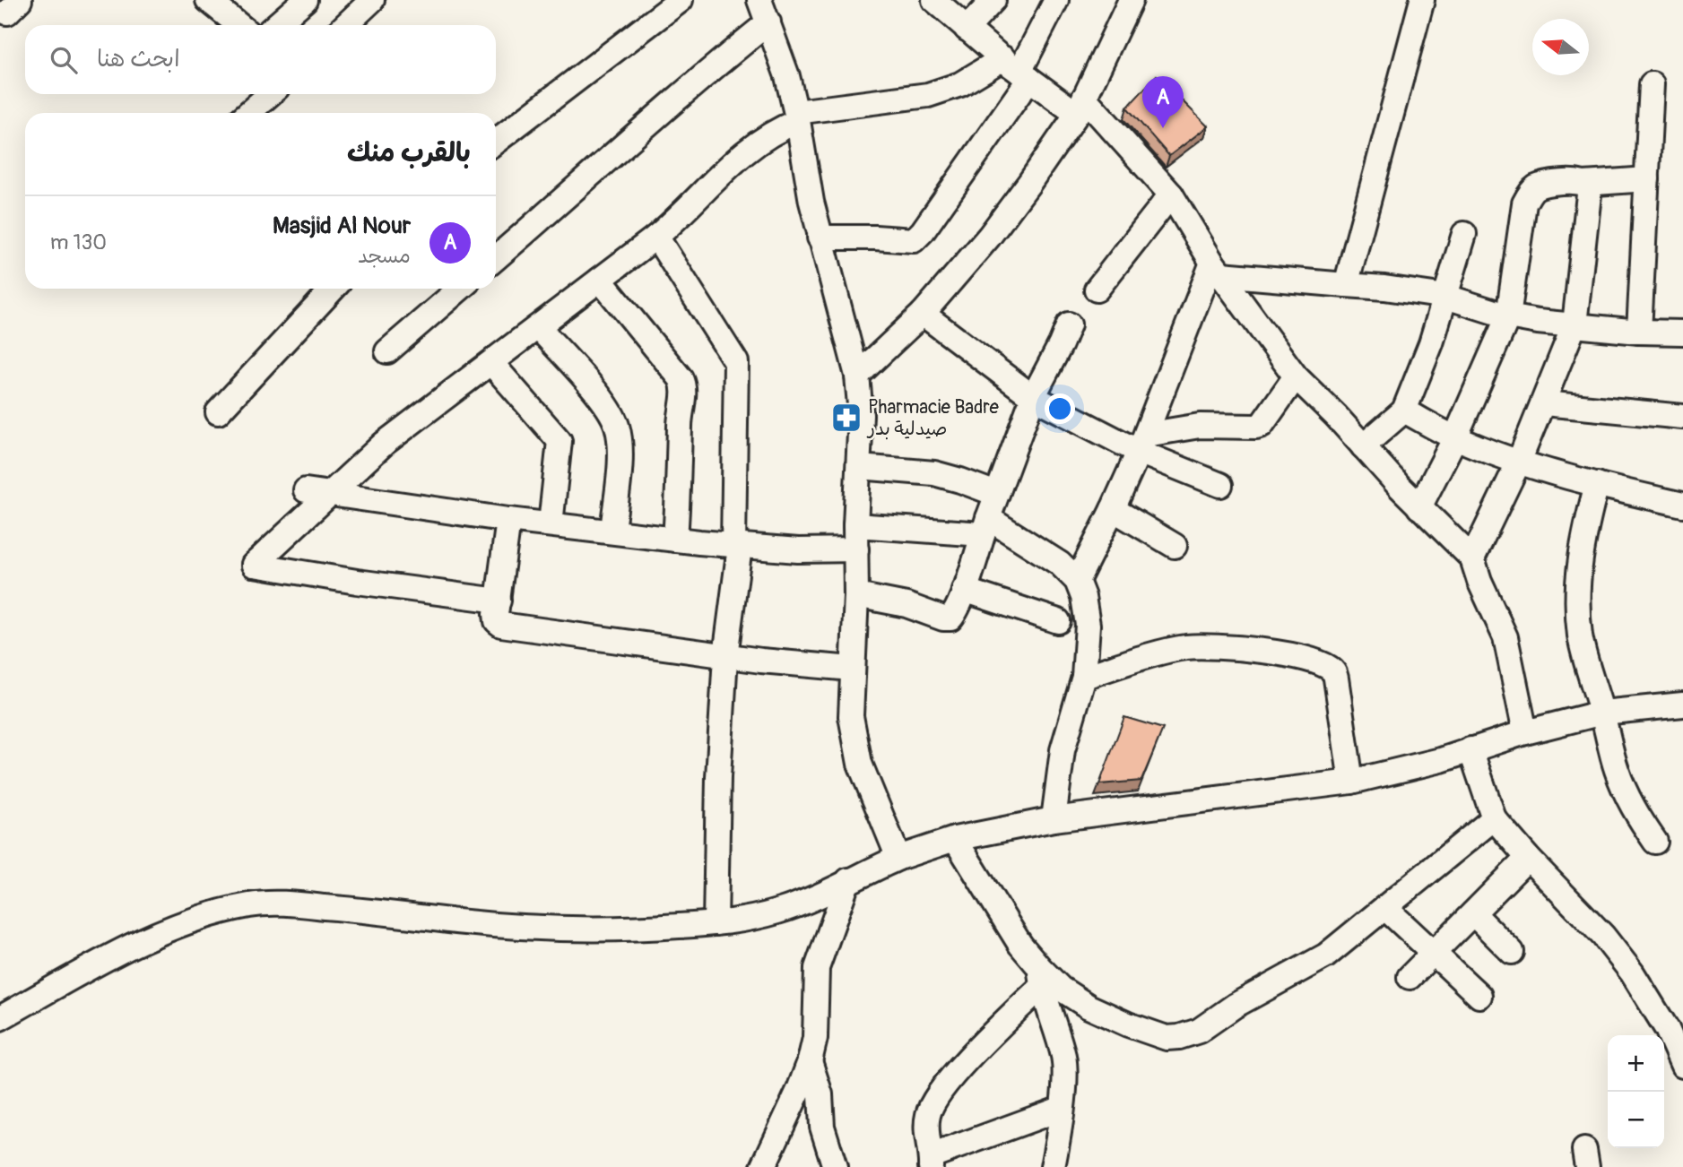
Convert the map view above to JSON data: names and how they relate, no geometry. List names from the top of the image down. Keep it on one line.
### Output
{"places":{"pharmacy":["Pharmacie Badre صيدلية بدر"]},"north":"left","page":{"search":"ابحث هنا","pins":"A","heading":"بالقرب منك","list":[{"mark":"A","name":"Masjid Al Nour","note":"مسجد","value":"130 m"}],"map_buttons":["+","−"]}}
